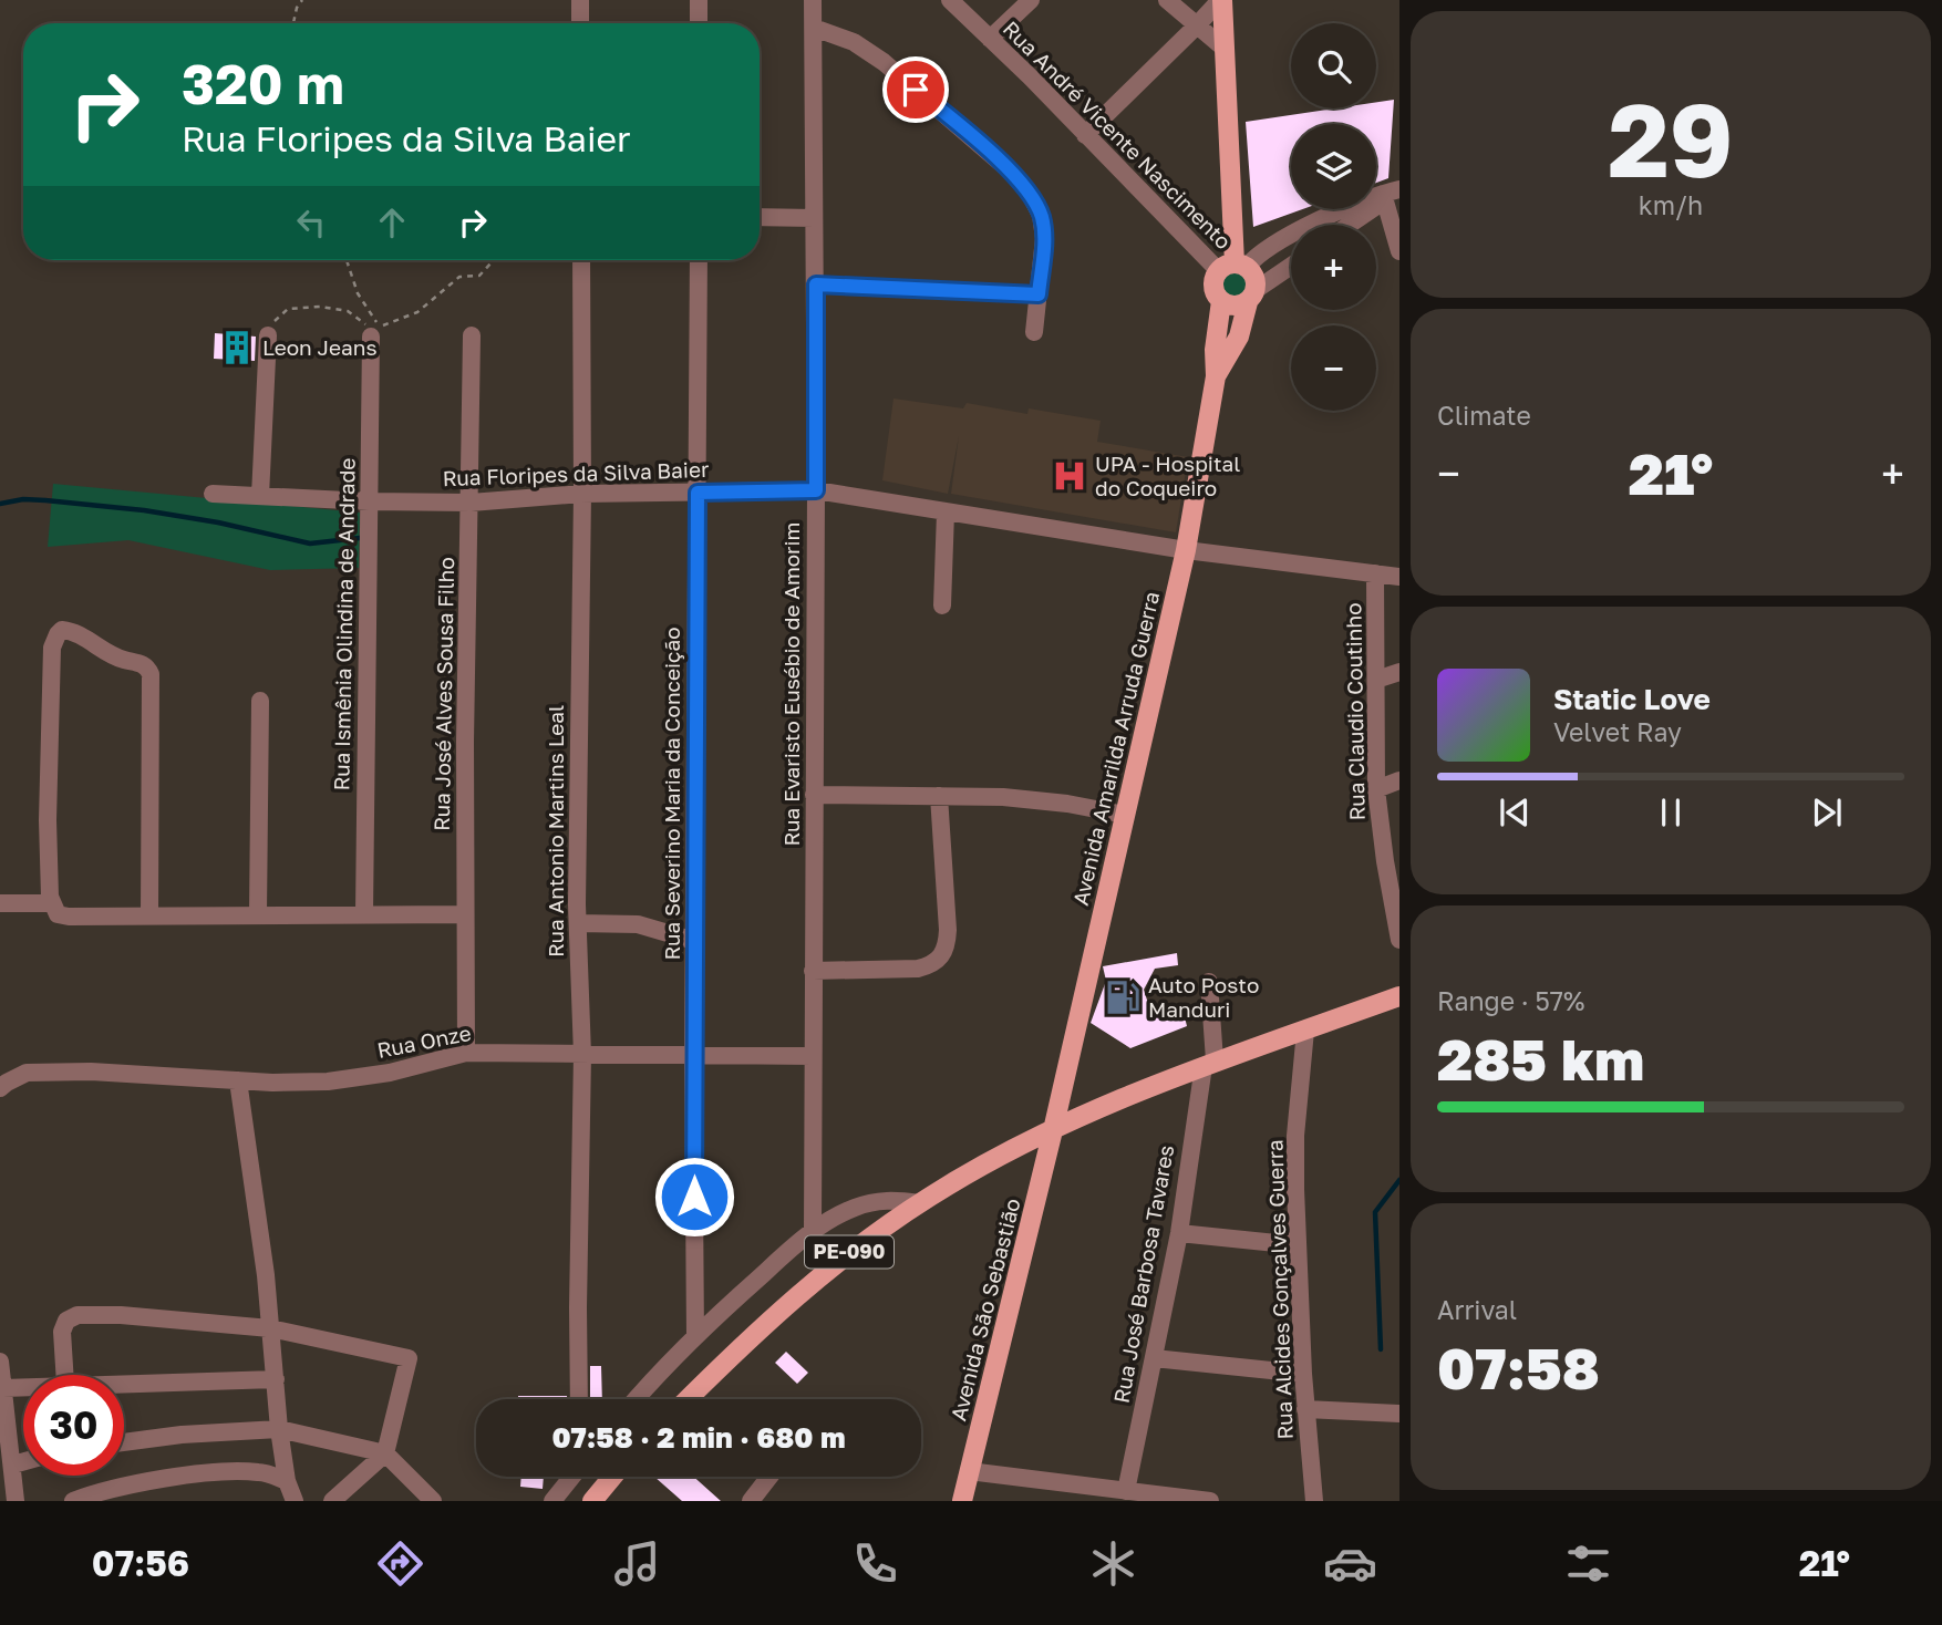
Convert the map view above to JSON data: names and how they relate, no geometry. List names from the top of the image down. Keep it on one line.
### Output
{"streets":{"main road":["Avenida Amarilda Arruda Guerra","PE-090","Avenida São Sebastião"],"street":["Rua André Vicente Nascimento","Rua Floripes da Silva Baier","Rua Ismênia Olindina de Andrade","Rua Evaristo Eusébio de Amorim","Rua José Alves Sousa Filho","Rua Claudio Coutinho","Rua Severino Maria da Conceição","Rua Antonio Martins Leal","Rua Onze","Rua José Barbosa Tavares","Rua Alcides Gonçalves Guerra"]},"crossings":[["Rua Floripes da Silva Baier","Rua Ismênia Olindina de Andrade"],["Rua Floripes da Silva Baier","Rua Evaristo Eusébio de Amorim"],["Rua Floripes da Silva Baier","Rua José Alves Sousa Filho"],["Rua Floripes da Silva Baier","Rua Claudio Coutinho"],["Rua Floripes da Silva Baier","Avenida Amarilda Arruda Guerra"],["Rua Floripes da Silva Baier","Rua Severino Maria da Conceição"],["Rua Floripes da Silva Baier","Rua Antonio Martins Leal"],["Rua Evaristo Eusébio de Amorim","Rua Onze"],["Rua José Alves Sousa Filho","Rua Onze"],["Avenida Amarilda Arruda Guerra","PE-090"],["Avenida Amarilda Arruda Guerra","Avenida São Sebastião"],["Rua Severino Maria da Conceição","Rua Onze"],["Rua Antonio Martins Leal","Rua Onze"],["PE-090","Rua José Barbosa Tavares"],["PE-090","Rua Alcides Gonçalves Guerra"],["PE-090","Avenida São Sebastião"]],"places":{"building":["Leon Jeans"],"hospital":["UPA - Hospital do Coqueiro"],"fuel station":["Auto Posto Manduri"]},"page":{"tile":[["29","km/h"],"Climate",["Range · 57%","285 km"],["Arrival","07:58"]],"map_buttons":["+","−"],"turn":["320 m","Rua Floripes da Silva Baier"],"heat":["−","21°","+"],"song":["Static Love","Velvet Ray"],"limit":"30","trip":"07:58 · 2 min · 680 m","tabs":["07:56","21°"]}}
